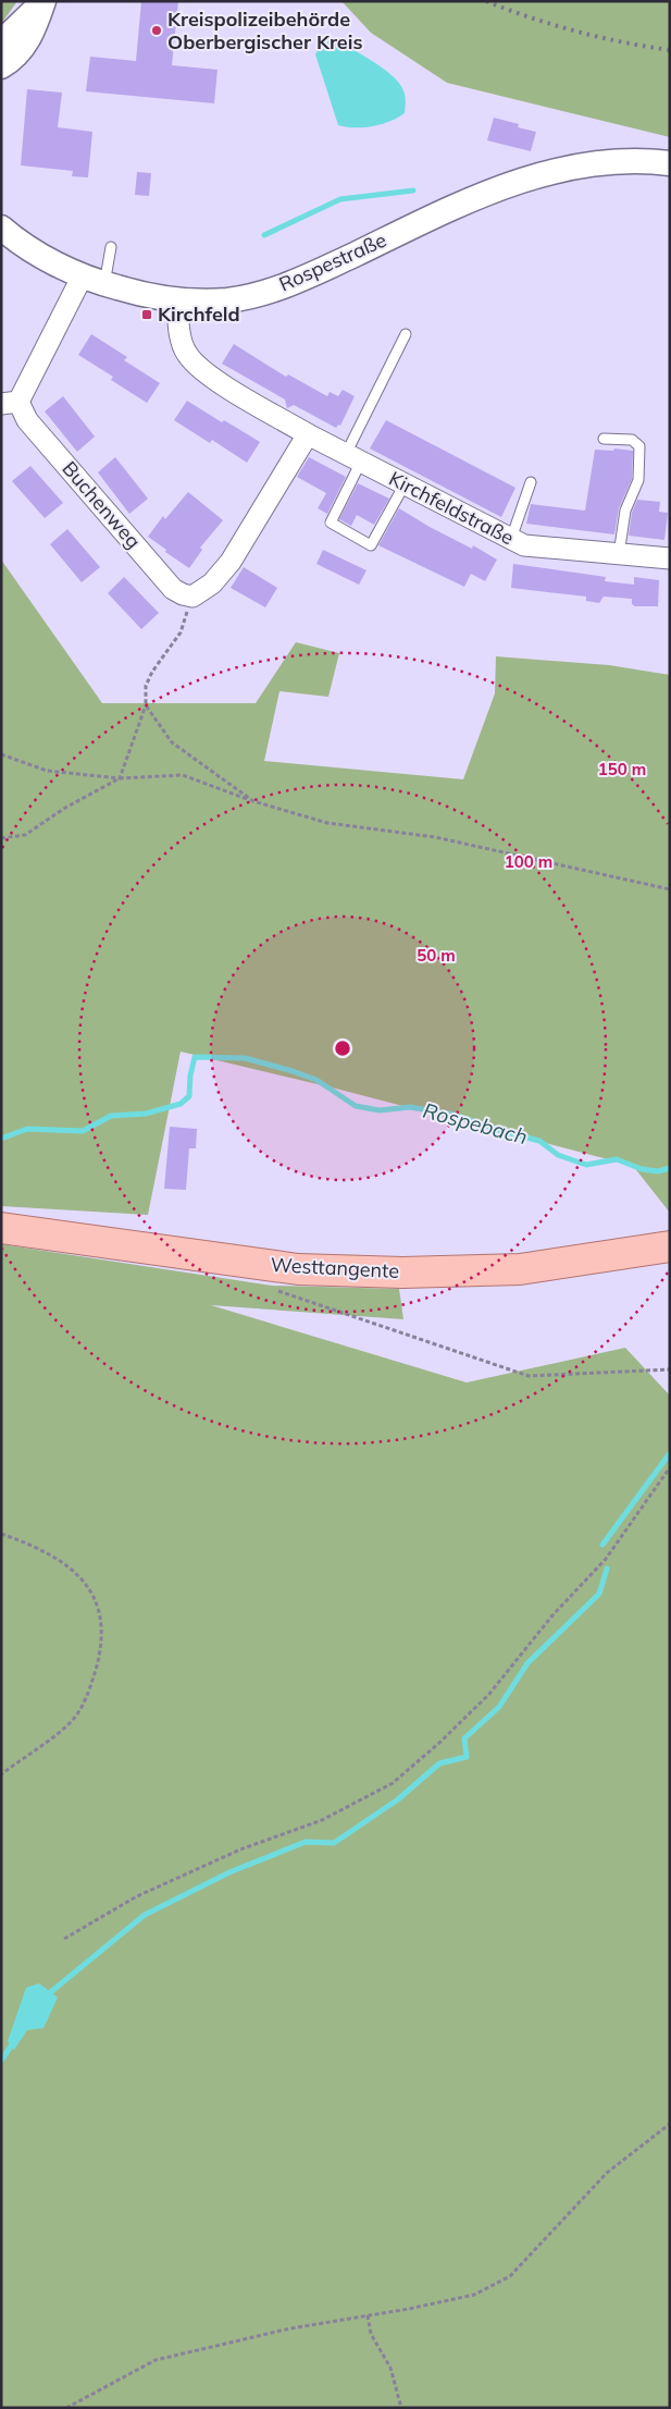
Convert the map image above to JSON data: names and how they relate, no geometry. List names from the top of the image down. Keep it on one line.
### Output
{"streets":{"main road":["Westtangente"],"street":["Rospestraße","Buchenweg","Kirchfeldstraße"]},"crossings":[["Rospestraße","Buchenweg"],["Rospestraße","Kirchfeldstraße"]],"water":["Rospebach"],"places":{"other":["Kreispolizeibehörde Oberbergischer Kreis"],"transit":["Kirchfeld"]},"rings":["150 m","100 m","50 m"]}
